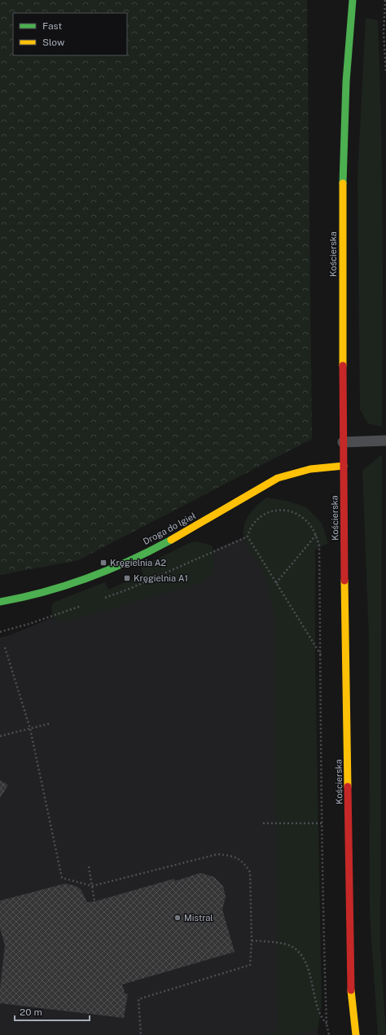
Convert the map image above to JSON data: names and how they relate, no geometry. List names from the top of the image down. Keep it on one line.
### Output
{"streets":{"main road":["Kościerska","Droga do Igieł"]},"crossings":[["Kościerska","Droga do Igieł"]],"places":{"transit":["Kręgielnia A2","Kręgielnia A1"],"other":["Mistral"]},"legend":["Fast","Slow"],"scale_bar":"20 m"}
